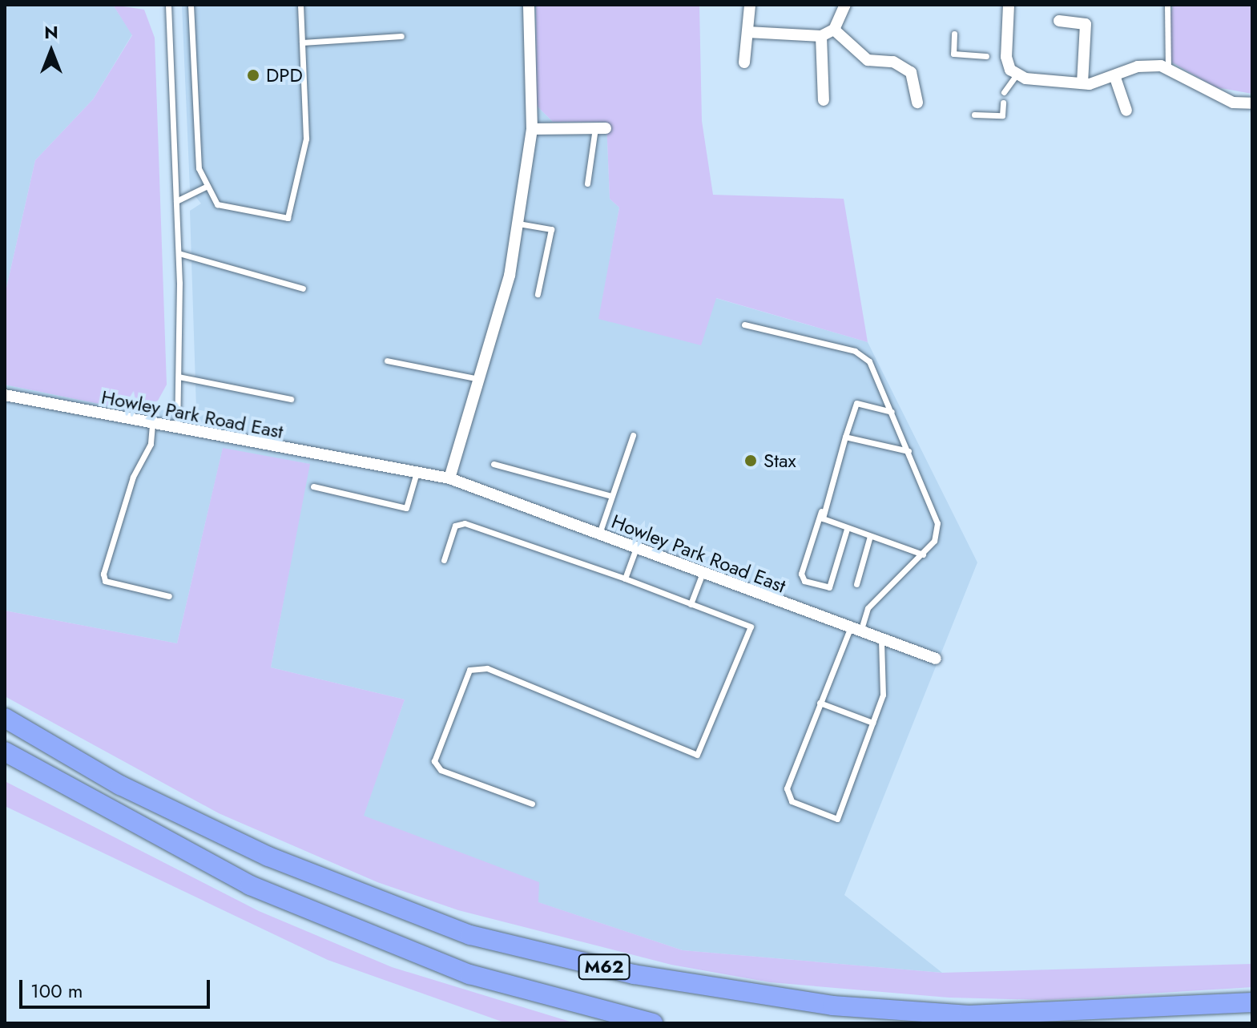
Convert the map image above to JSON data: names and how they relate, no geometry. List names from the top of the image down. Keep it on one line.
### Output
{"streets":{"highway":["M62"],"street":["Howley Park Road East"]},"places":["DPD","Stax"],"scale_bar":"100 m","north":"top"}
